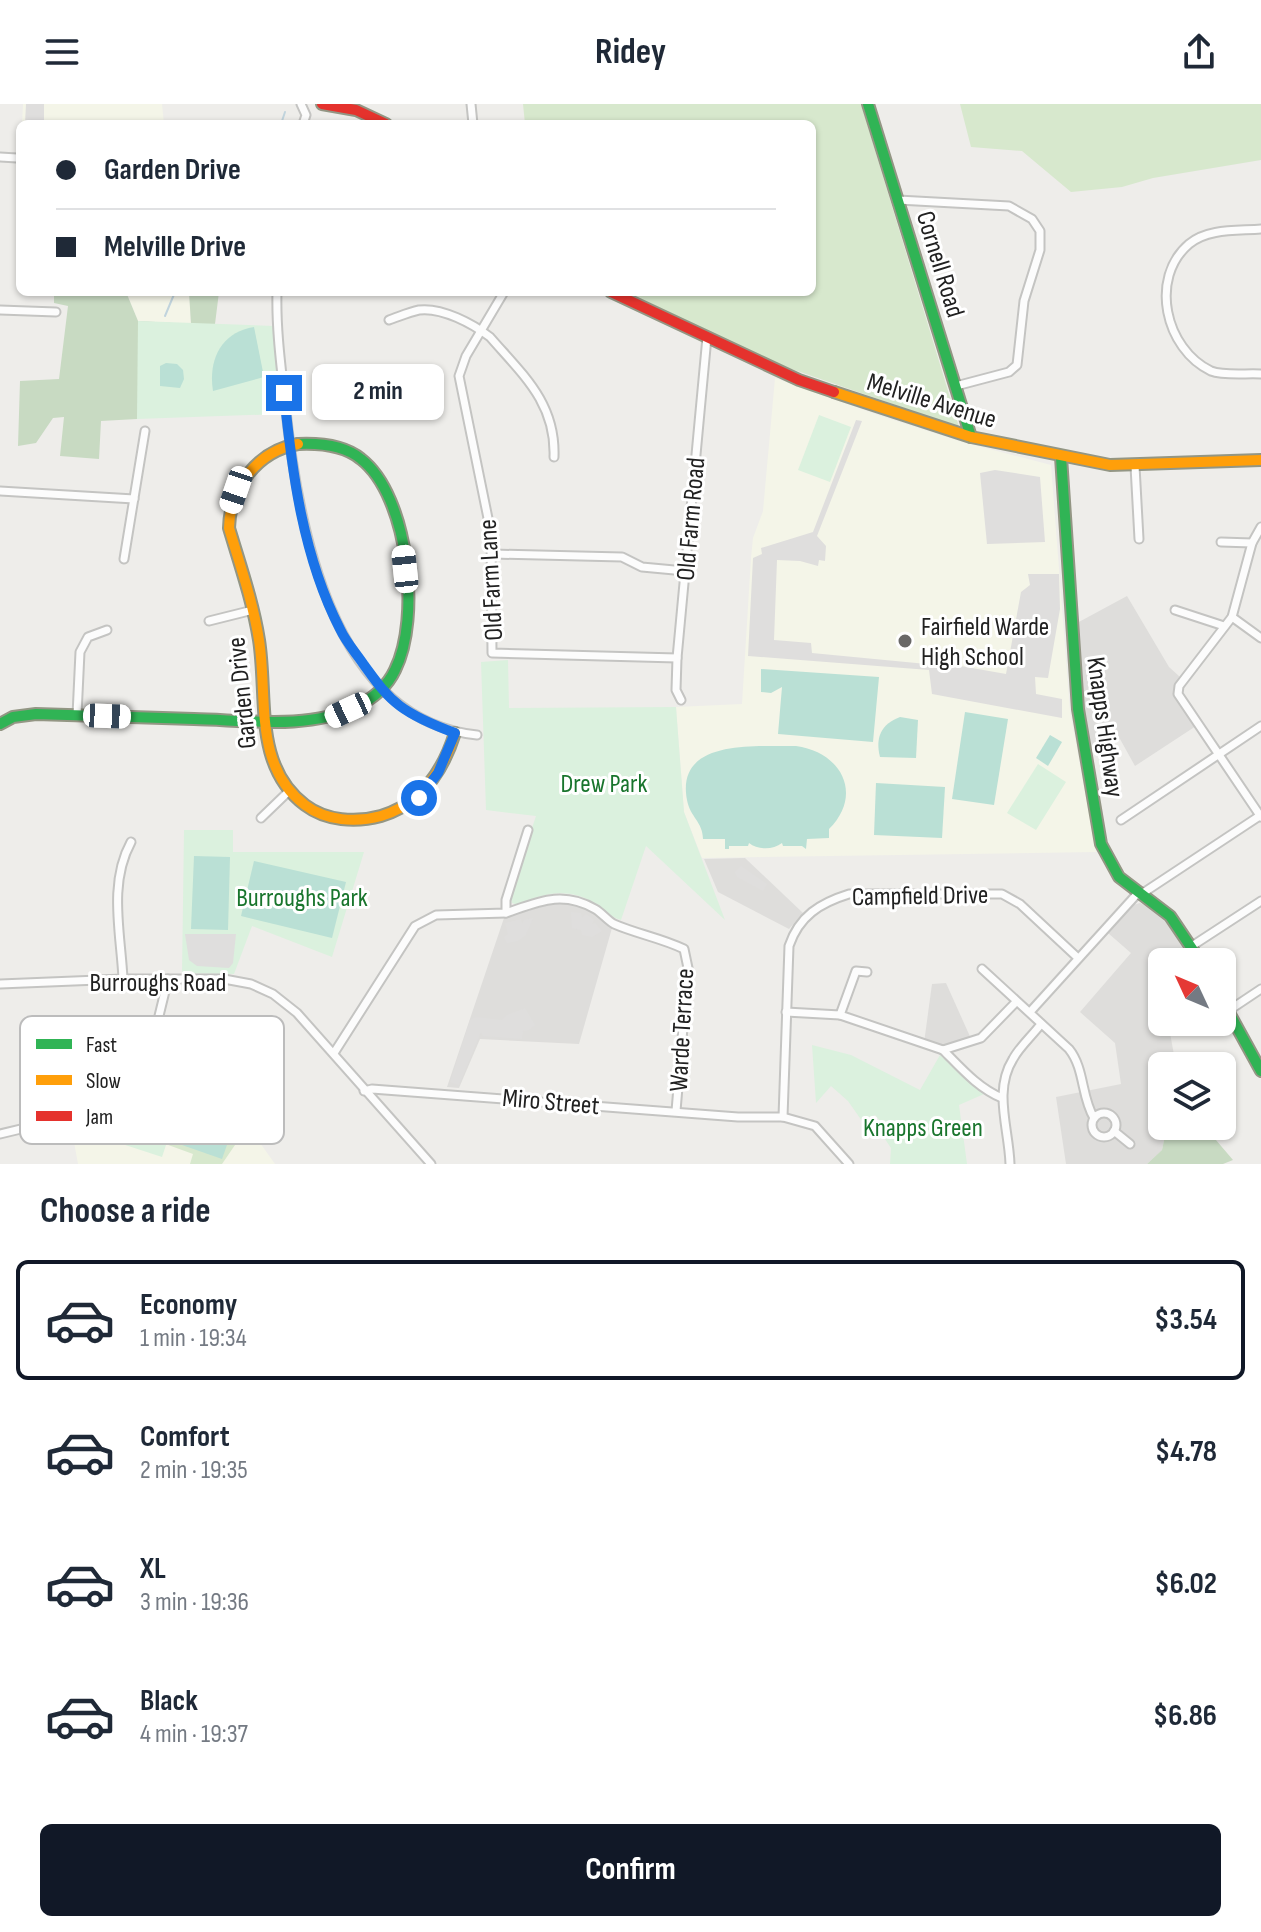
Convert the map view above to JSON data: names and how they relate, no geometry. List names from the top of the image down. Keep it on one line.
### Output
{"streets":{"street":["Cornell Road","Melville Avenue","Old Farm Road","Old Farm Lane","Garden Drive","Knapps Highway","Campfield Drive","Burroughs Road","Warde Terrace","Miro Street"]},"crossings":[["Cornell Road","Melville Avenue"],["Melville Avenue","Old Farm Road"],["Melville Avenue","Knapps Highway"],["Old Farm Road","Old Farm Lane"],["Campfield Drive","Miro Street"],["Burroughs Road","Warde Terrace"],["Burroughs Road","Miro Street"],["Warde Terrace","Miro Street"]],"parks":["Drew Park","Burroughs Park","Knapps Green"],"places":["Fairfield Warde High School"],"legend":["Fast","Slow","Jam"],"north":"top left","page":{"header":"Ridey","banner":["Garden Drive","Melville Drive"],"bubble":"2 min","heading":"Choose a ride","list":[{"name":"Economy","note":"1 min · 19:34","value":"$3.54"},{"name":"Comfort","note":"2 min · 19:35","value":"$4.78"},{"name":"XL","note":"3 min · 19:36","value":"$6.02"},{"name":"Black","note":"4 min · 19:37","value":"$6.86"}],"buttons":"Confirm"}}
